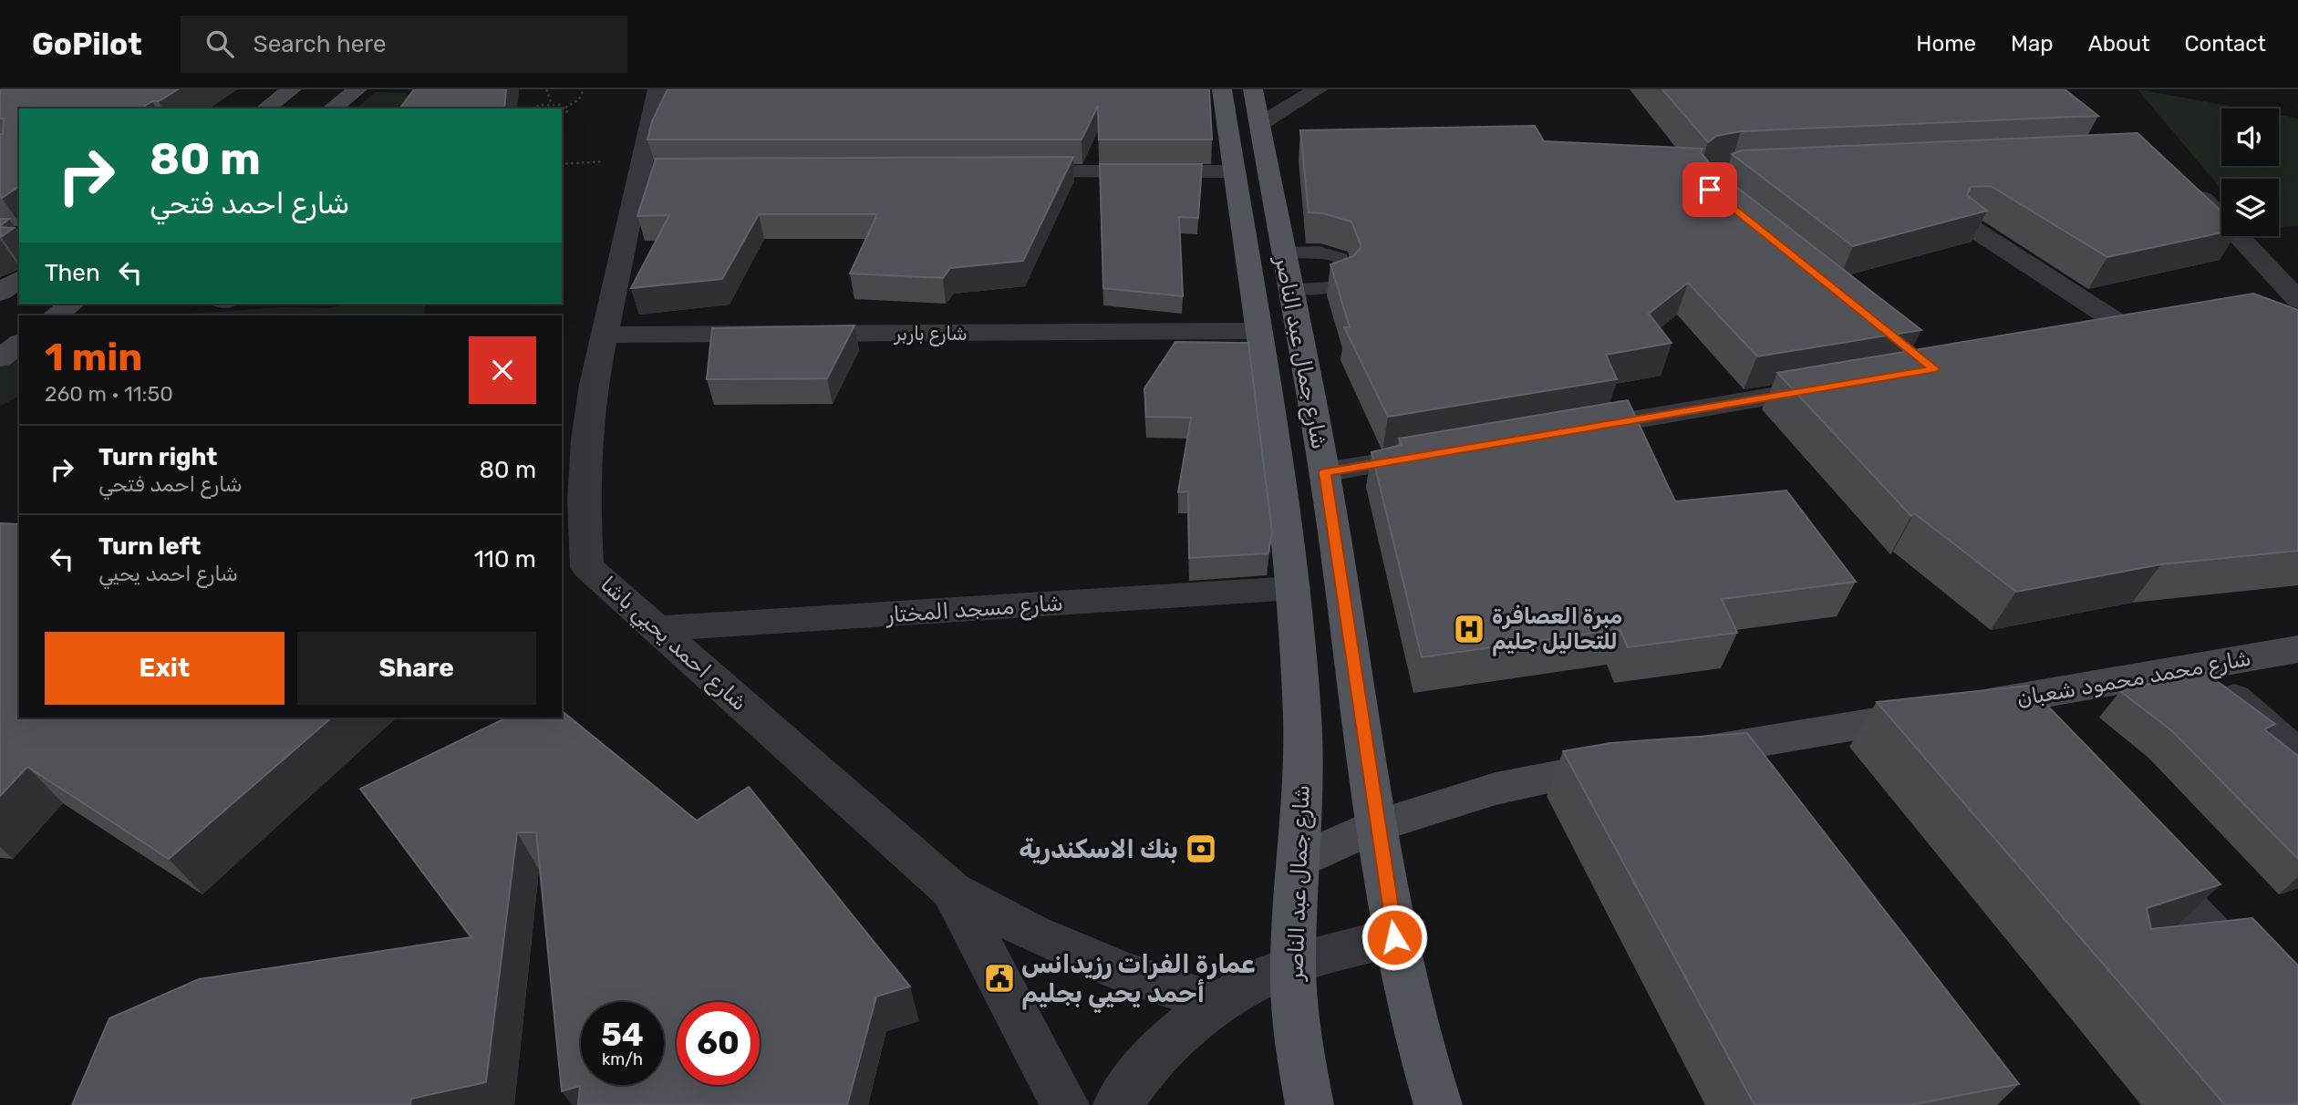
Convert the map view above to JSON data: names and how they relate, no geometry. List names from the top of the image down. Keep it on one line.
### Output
{"streets":{"main road":["شارع جمال عبد الناصر"],"street":["شارع باربر","شارع مسجد المختار","شارع احمد يحيي باشا","شارع محمد محمود شعبان"]},"crossings":[["شارع باربر","شارع جمال عبد الناصر"],["شارع باربر","شارع احمد يحيي باشا"],["شارع جمال عبد الناصر","شارع مسجد المختار"],["شارع مسجد المختار","شارع احمد يحيي باشا"]],"places":{"hospital":["مبرة العصافرة للتحاليل جليم"],"bank":["بنك الاسكندرية"],"public building":["عمارة الفرات رزيدانس أحمد يحيي بجليم"]},"page":{"header":"GoPilot","search":"Search here","nav":["Home","Map","About","Contact"],"turn":["80 m","شارع احمد فتحي"],"then":"Then","heading":["1 min","260 m · 11:50"],"list":[{"name":"Turn right","note":"شارع احمد فتحي","value":"80 m"},{"name":"Turn left","note":"شارع احمد يحيي","value":"110 m"}],"buttons":["Exit","Share"],"speed":"54 km/h","limit":"60"}}
